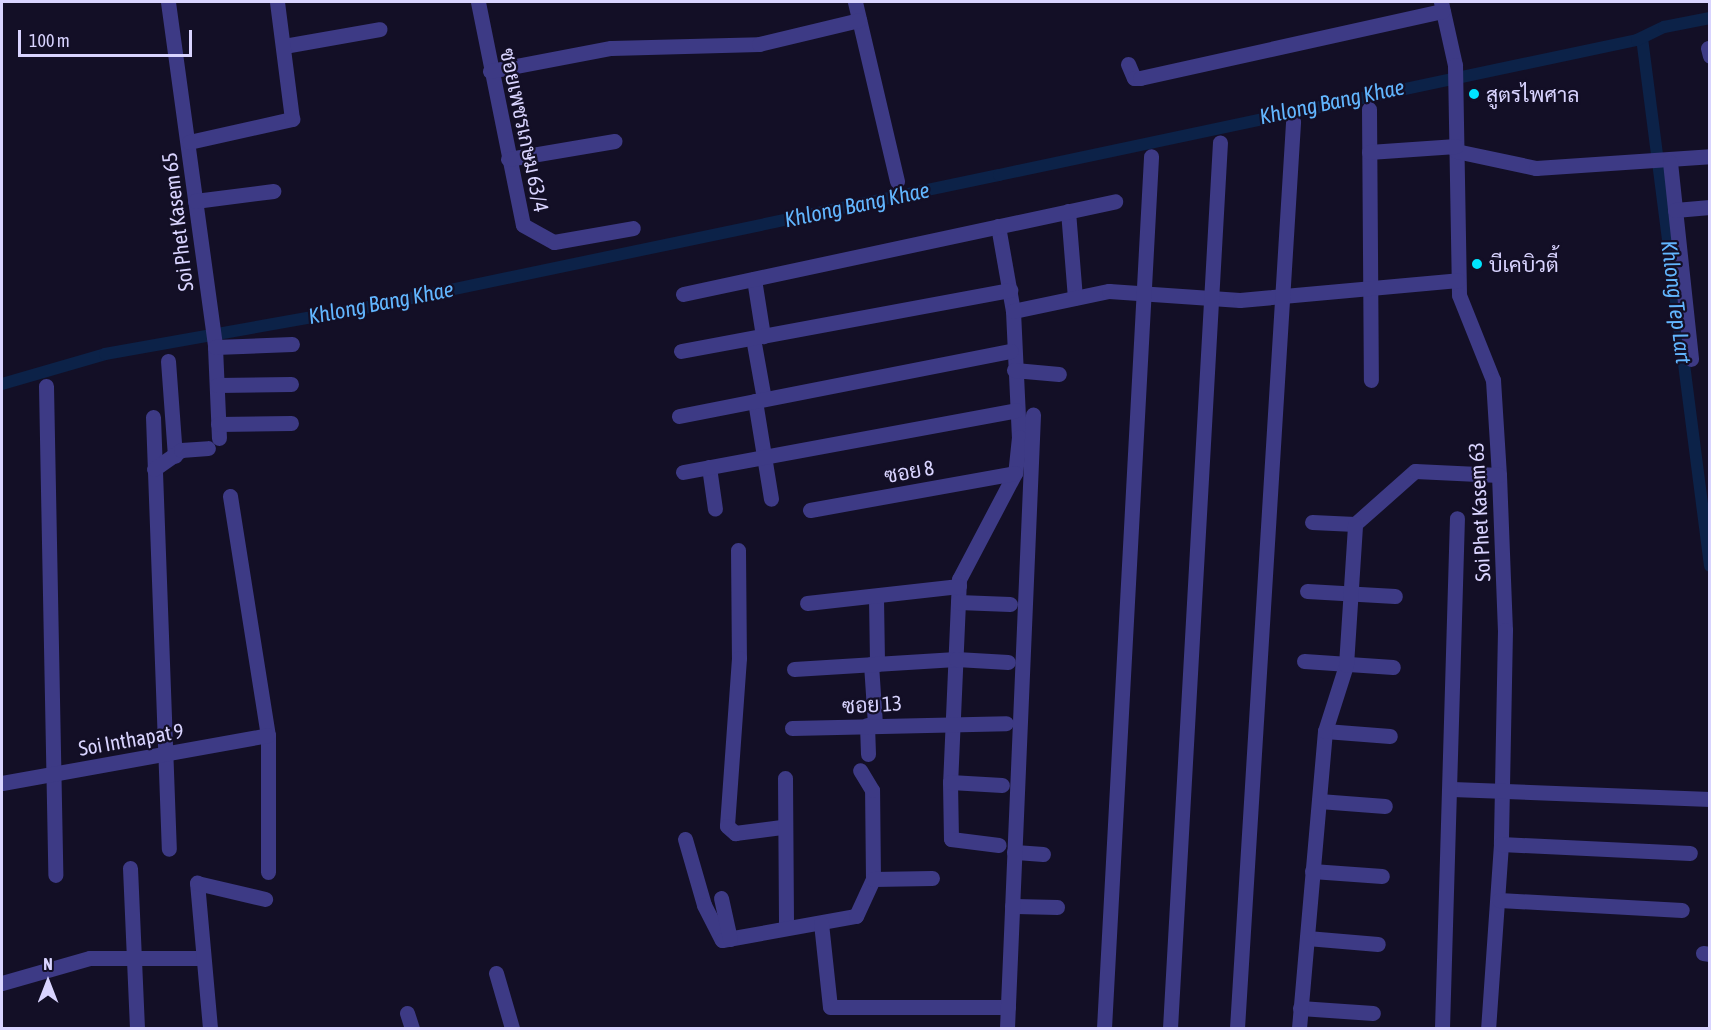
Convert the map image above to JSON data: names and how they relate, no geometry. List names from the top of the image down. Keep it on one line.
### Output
{"streets":{"street":["ซอยเพชรเกษม 63/4","Soi Phet Kasem 65","ซอย 8","Soi Phet Kasem 63","ซอย 13","Soi Inthapat 9"]},"water":["Khlong Bang Khae","Khlong Tep Lart"],"places":["สูตรไพศาล","บีเคบิวตี้"],"scale_bar":"100 m","north":"top"}
